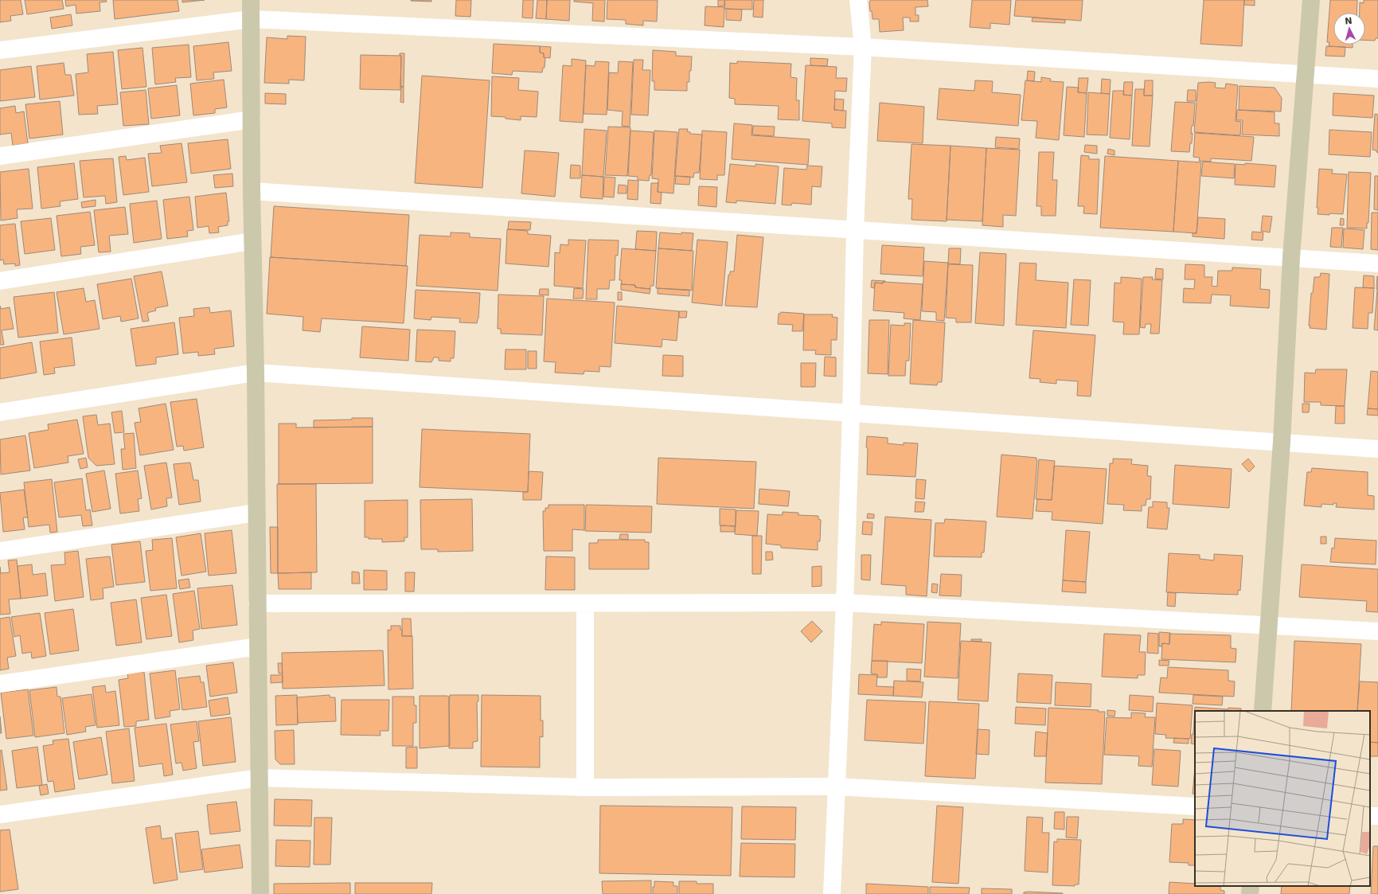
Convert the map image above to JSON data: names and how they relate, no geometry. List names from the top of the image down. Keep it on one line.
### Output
{"north":"top"}
